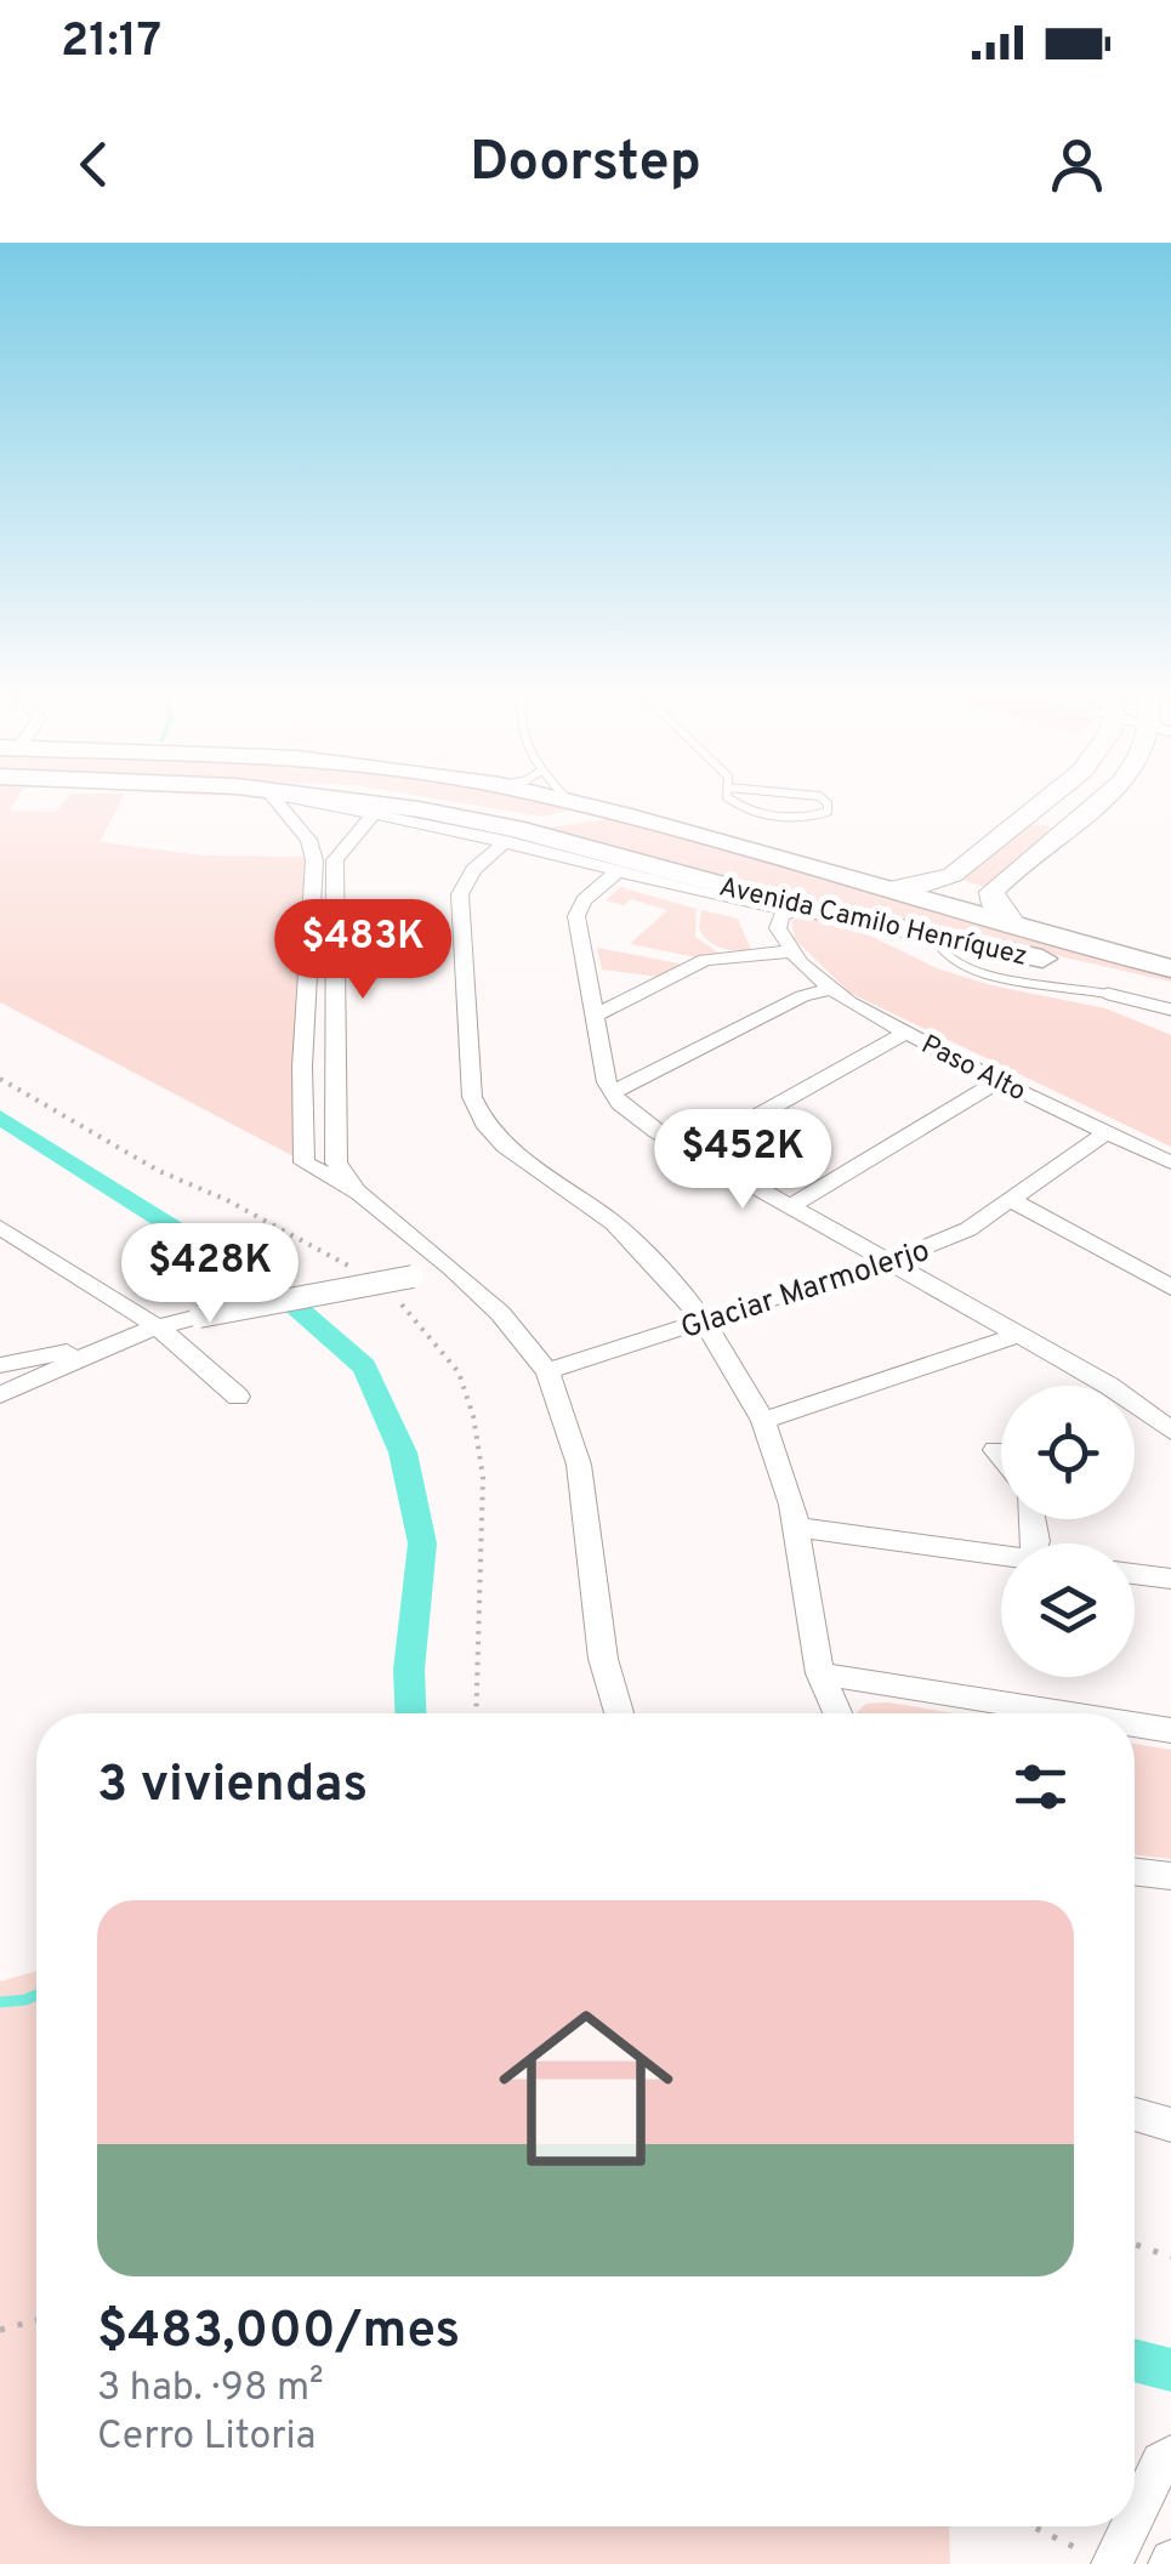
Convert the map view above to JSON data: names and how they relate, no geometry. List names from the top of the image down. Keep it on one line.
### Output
{"streets":{"main road":["Avenida Camilo Henríquez"],"street":["Paso Alto","Glaciar Marmolerjo"]},"crossings":[["Paso Alto","Glaciar Marmolerjo"]],"page":{"status":"21:17","header":"Doorstep","price":["$483K","$452K","$428K"],"heading":"3 viviendas","list":[{"name":"$483,000/mes","note":"3 hab. · 98 m² · Cerro Litoria"}]}}
